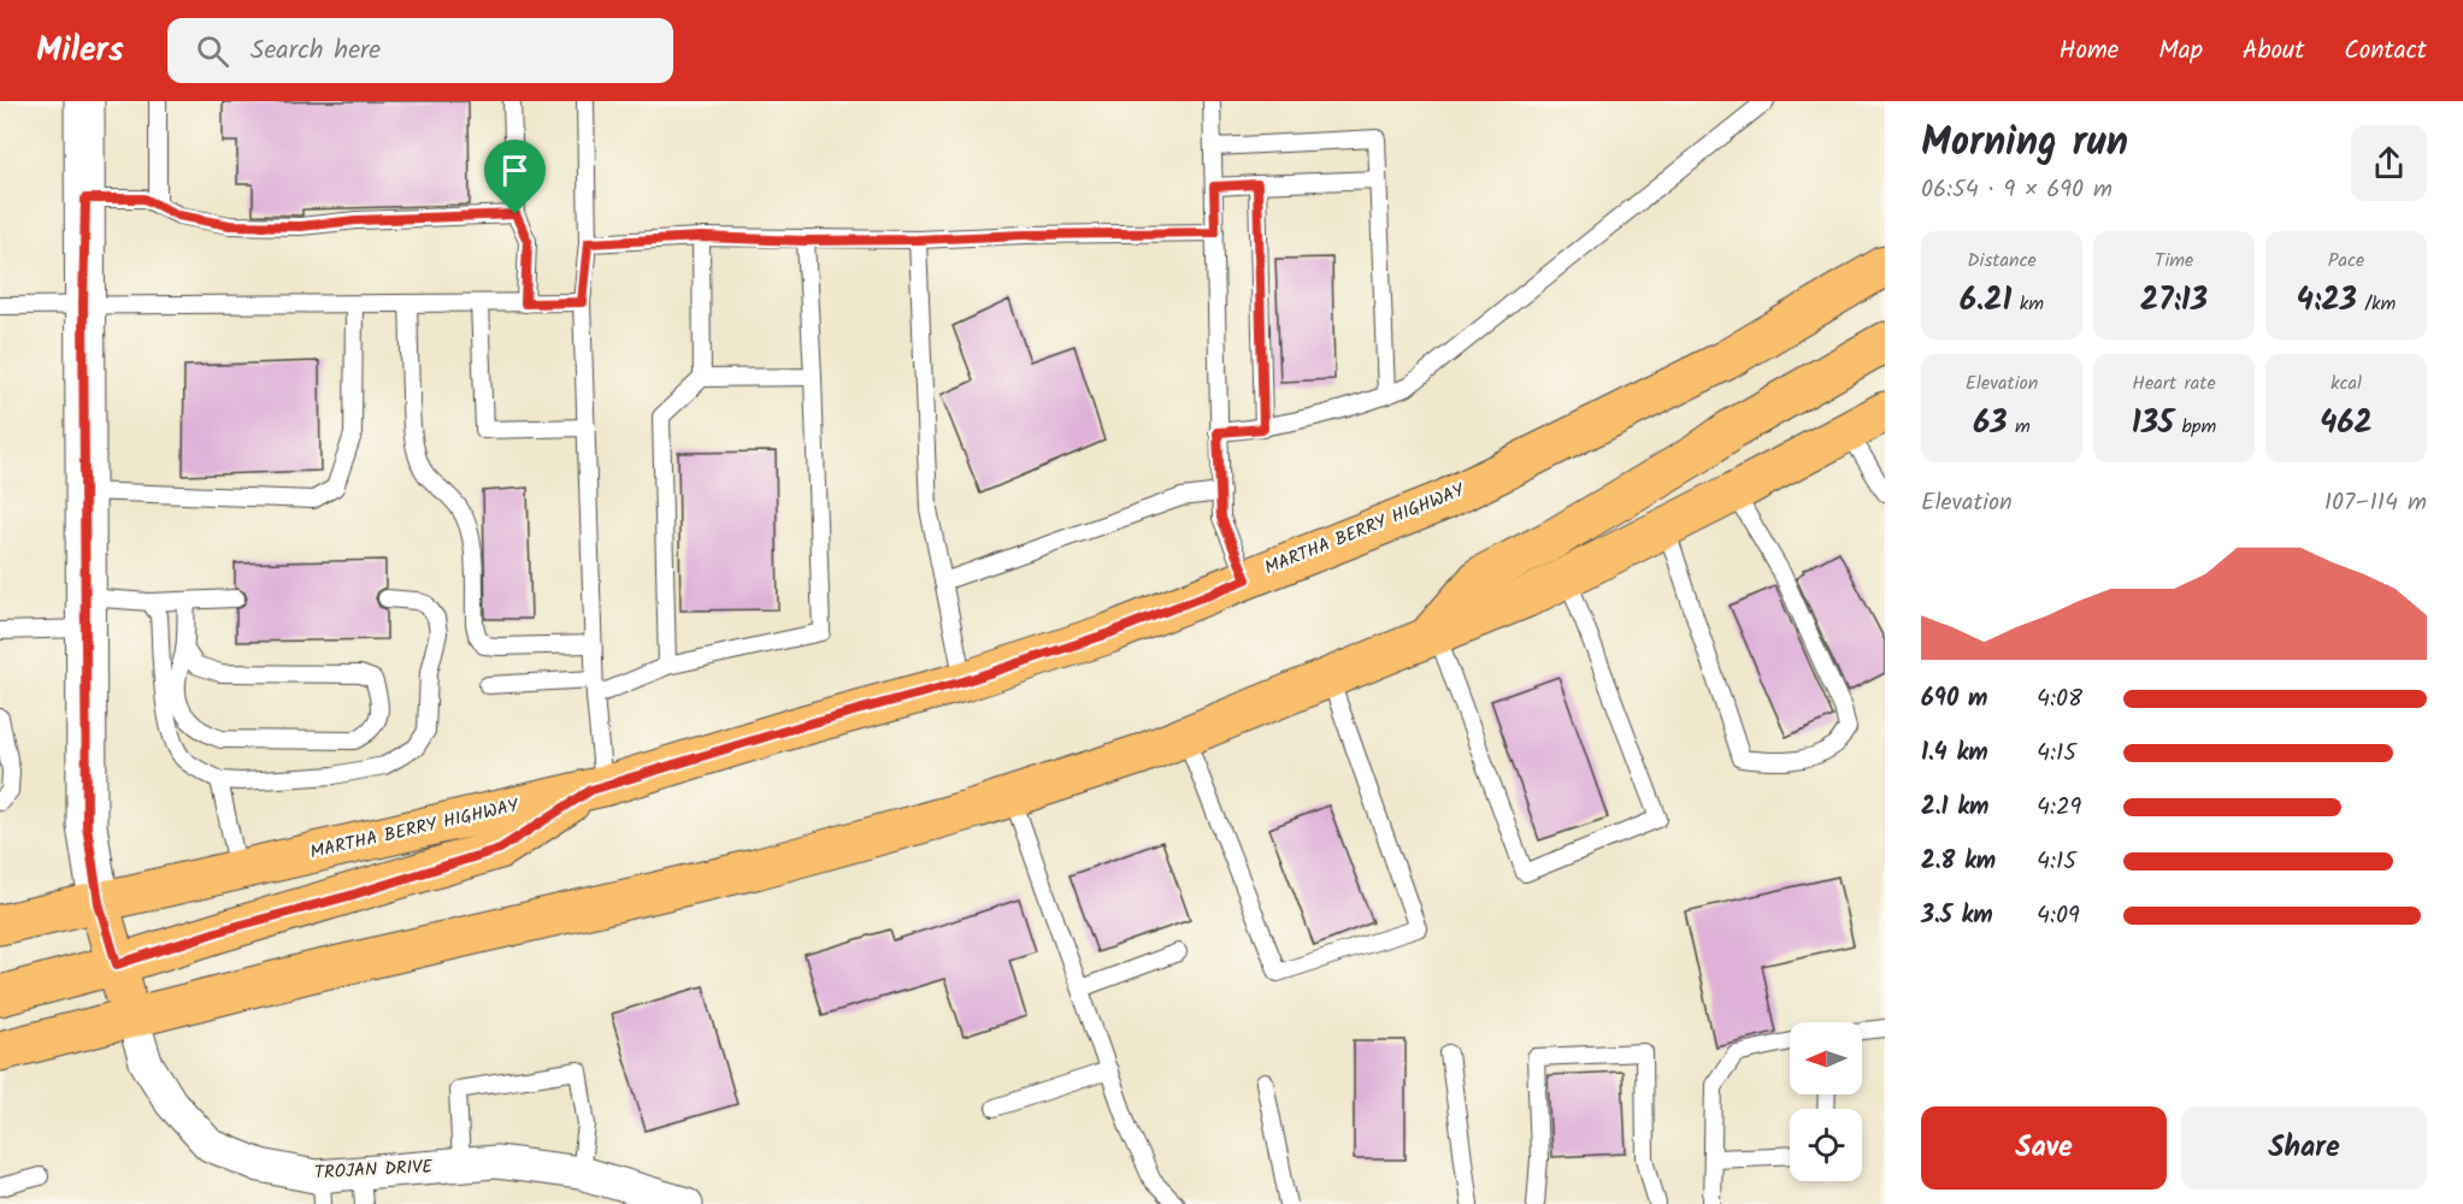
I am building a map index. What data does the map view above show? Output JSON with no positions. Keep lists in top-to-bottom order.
{
  "streets": {
    "main road": ["MARTHA BERRY HIGHWAY"],
    "street": ["TROJAN DRIVE"]
  },
  "north": "left",
  "page": {
    "header": "Milers",
    "search": "Search here",
    "nav": [
      "Home",
      "Map",
      "About",
      "Contact"
    ],
    "heading": ["Morning run", "06:54 · 9 × 690 m"],
    "stats": [
      ["Distance", "6.21 km"],
      ["Time", "27:13"],
      ["Pace", "4:23 /km"],
      ["Elevation", "63 m"],
      ["Heart rate", "135 bpm"],
      ["kcal", "462"]
    ],
    "chart": ["Elevation", "107–114 m"],
    "list": [
      {
        "name": "690 m",
        "note": "4:08"
      },
      {
        "name": "1.4 km",
        "note": "4:15"
      },
      {
        "name": "2.1 km",
        "note": "4:29"
      },
      {
        "name": "2.8 km",
        "note": "4:15"
      },
      {
        "name": "3.5 km",
        "note": "4:09"
      }
    ],
    "buttons": ["Save", "Share"]
  }
}
